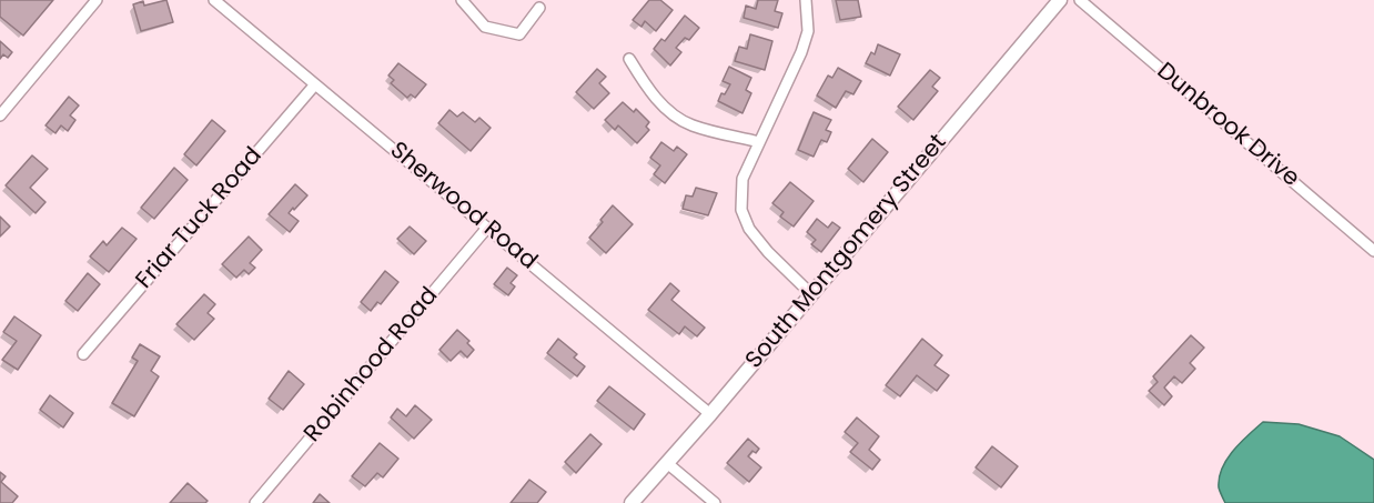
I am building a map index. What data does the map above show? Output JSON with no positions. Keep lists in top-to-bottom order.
{
  "streets": {
    "street": [
      "Dunbrook Drive",
      "Sherwood Road",
      "Friar Tuck Road",
      "South Montgomery Street",
      "Robinhood Road"
    ]
  },
  "crossings": [
    ["Sherwood Road", "Friar Tuck Road"],
    ["Sherwood Road", "South Montgomery Street"],
    ["Sherwood Road", "Robinhood Road"]
  ]
}
